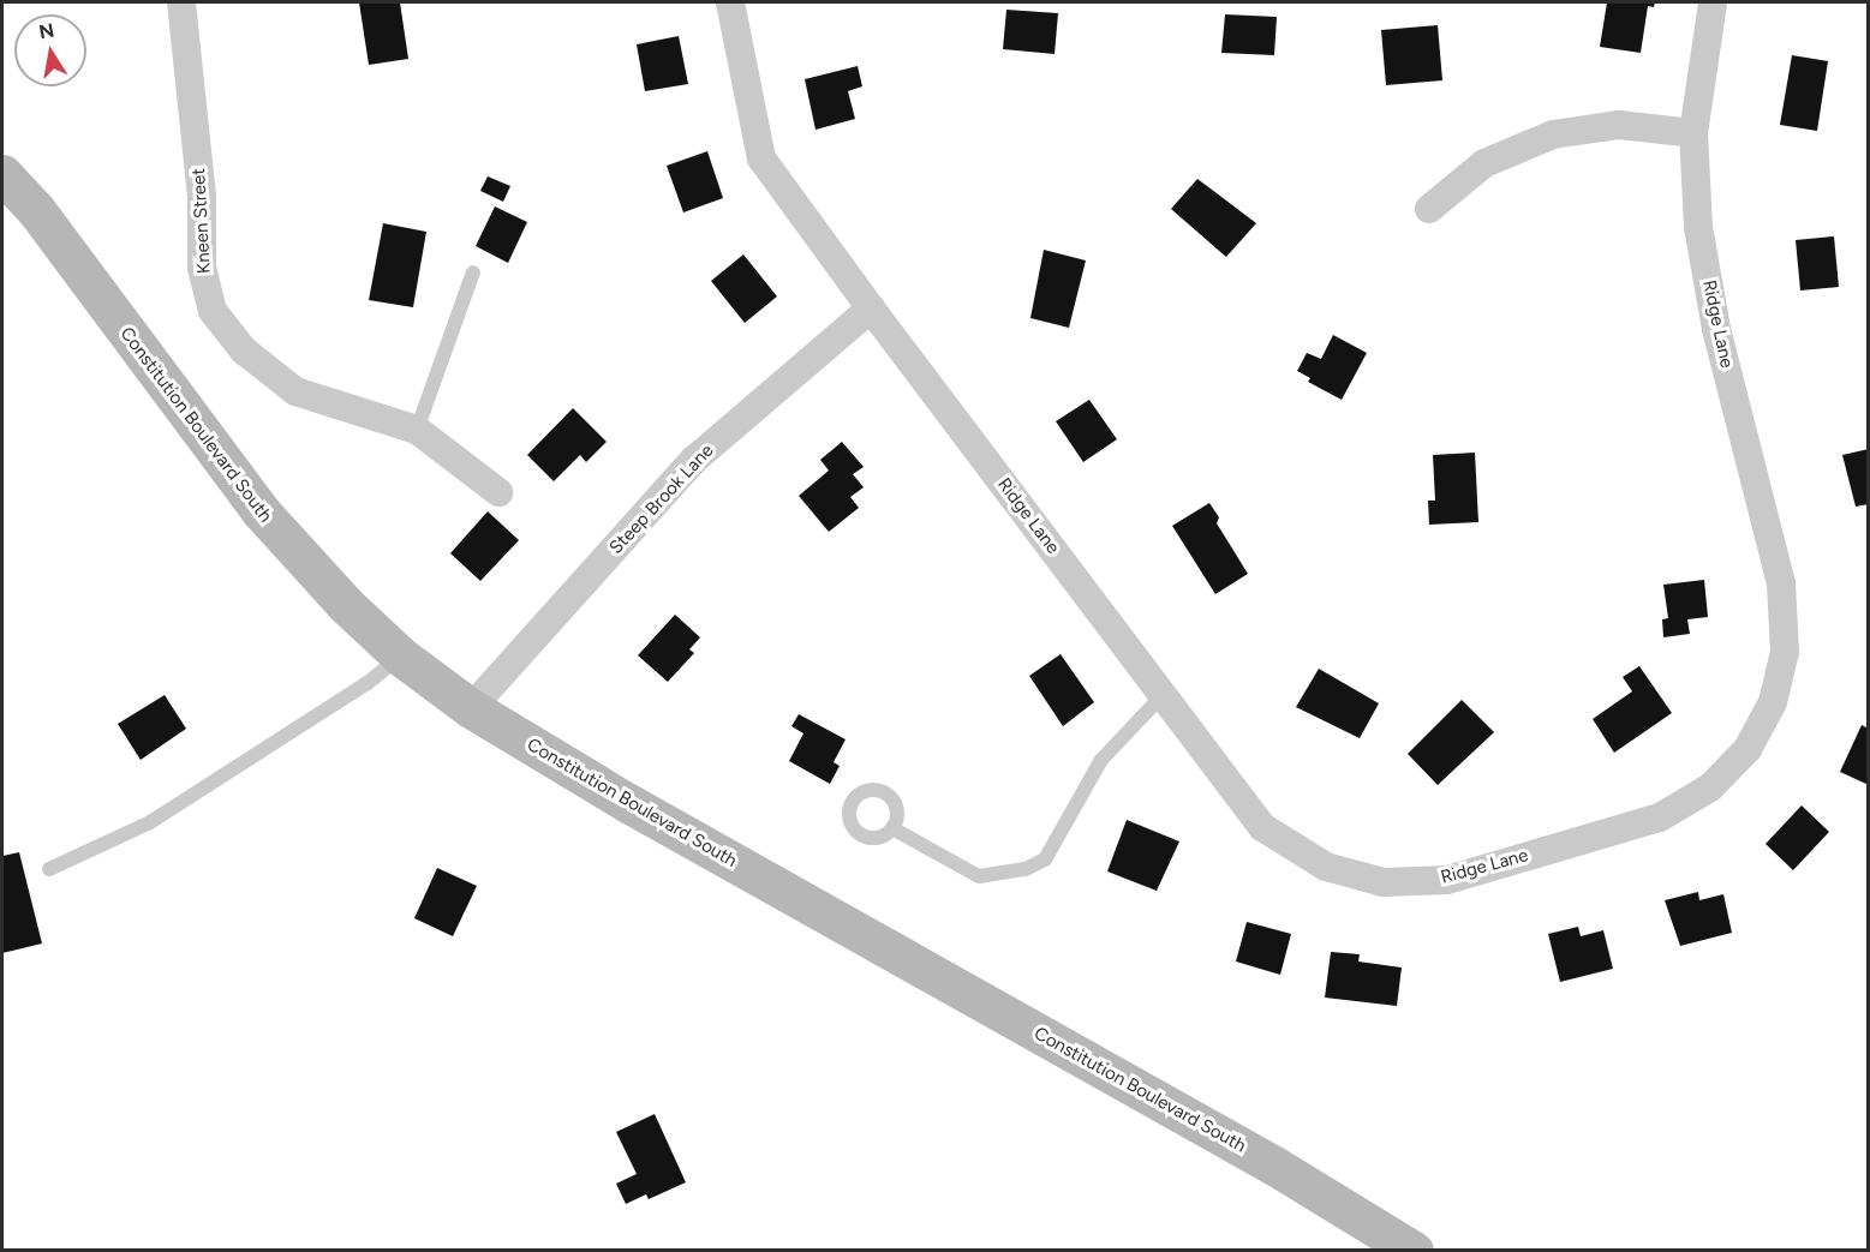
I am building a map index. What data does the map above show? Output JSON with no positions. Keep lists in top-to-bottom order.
{
  "streets": {
    "main road": ["Constitution Boulevard South"],
    "street": ["Kneen Street", "Ridge Lane", "Steep Brook Lane"]
  },
  "crossings": [
    ["Ridge Lane", "Steep Brook Lane"],
    ["Constitution Boulevard South", "Steep Brook Lane"]
  ],
  "north": "top"
}
